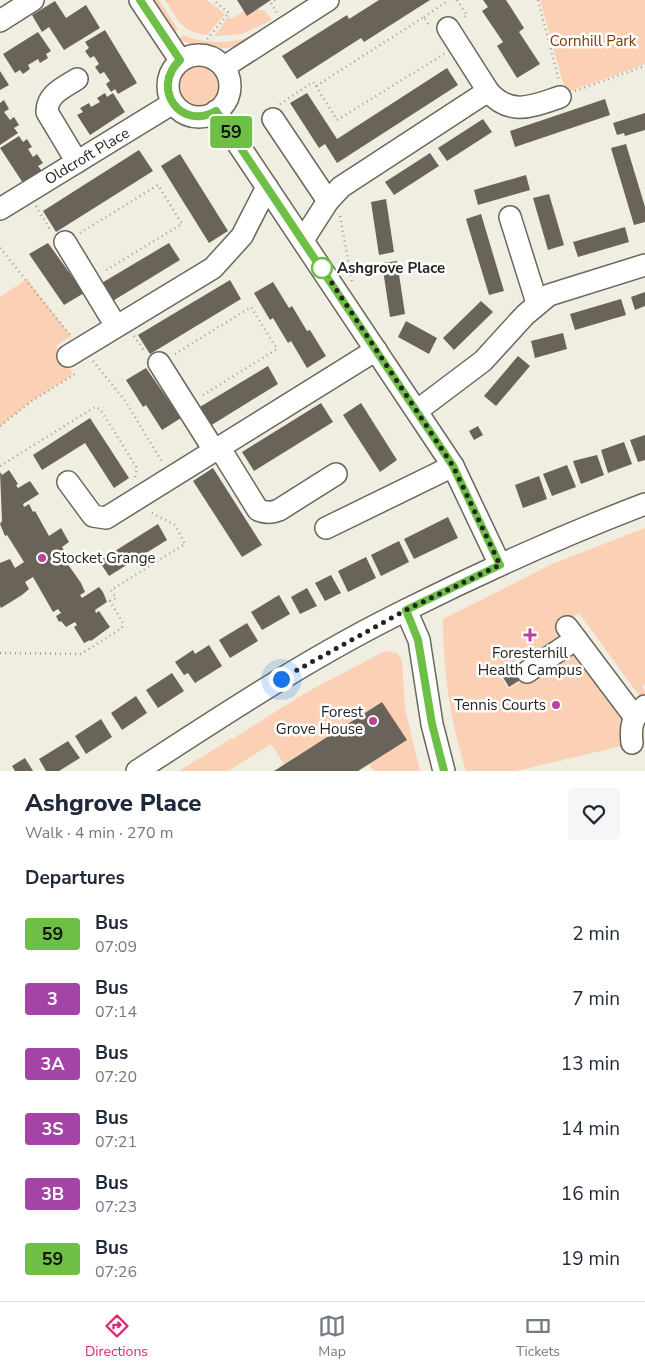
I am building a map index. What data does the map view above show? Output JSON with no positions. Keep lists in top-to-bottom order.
{
  "streets": {
    "street": ["Oldcroft Place"]
  },
  "parks": ["Cornhill Park"],
  "places": {
    "other": [
      "Ashgrove Place",
      "Stocket Grange",
      "Tennis Courts",
      "Forest Grove House"
    ],
    "health": ["Foresterhill Health Campus"]
  },
  "lines": ["bus line 59"],
  "page": {
    "on_map": "59",
    "heading": [
      ["Ashgrove Place", "Walk · 4 min · 270 m"],
      "Departures"
    ],
    "list": [
      {
        "mark": "59",
        "name": "Bus",
        "note": "07:09",
        "value": "2 min"
      },
      {
        "mark": "3",
        "name": "Bus",
        "note": "07:14",
        "value": "7 min"
      },
      {
        "mark": "3A",
        "name": "Bus",
        "note": "07:20",
        "value": "13 min"
      },
      {
        "mark": "3S",
        "name": "Bus",
        "note": "07:21",
        "value": "14 min"
      },
      {
        "mark": "3B",
        "name": "Bus",
        "note": "07:23",
        "value": "16 min"
      },
      {
        "mark": "59",
        "name": "Bus",
        "note": "07:26",
        "value": "19 min"
      }
    ],
    "tabs": ["Directions", "Map", "Tickets"]
  }
}
